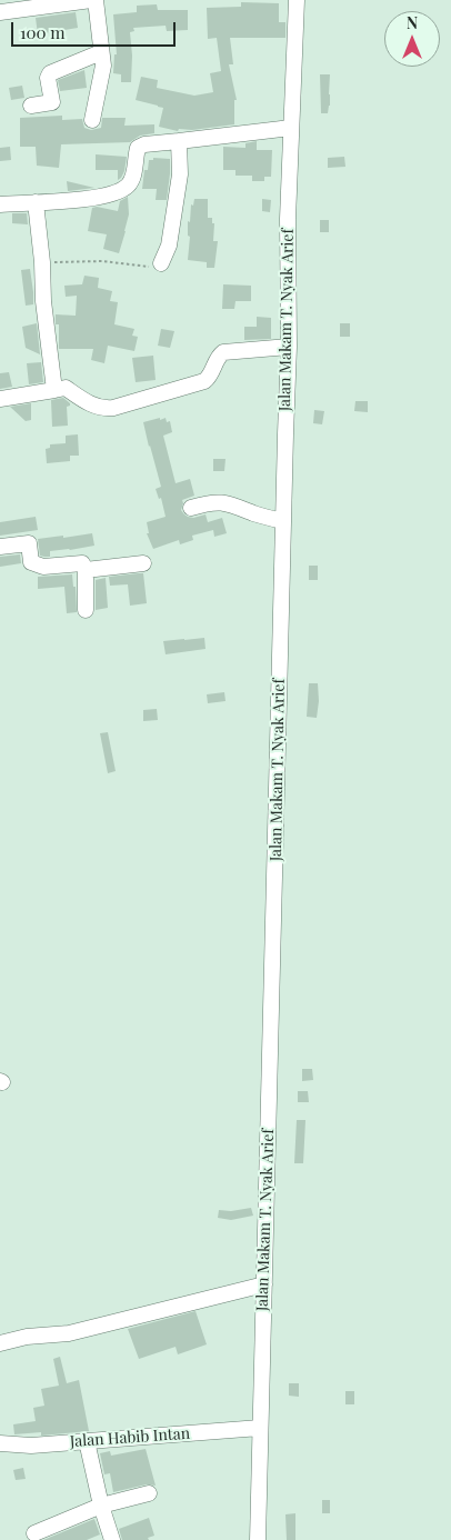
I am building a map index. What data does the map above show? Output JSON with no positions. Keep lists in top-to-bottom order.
{
  "streets": {
    "street": ["Jalan Makam T. Nyak Arief", "Jalan Habib Intan"]
  },
  "crossings": [
    ["Jalan Makam T. Nyak Arief", "Jalan Habib Intan"]
  ],
  "scale_bar": "100 m",
  "north": "top"
}
